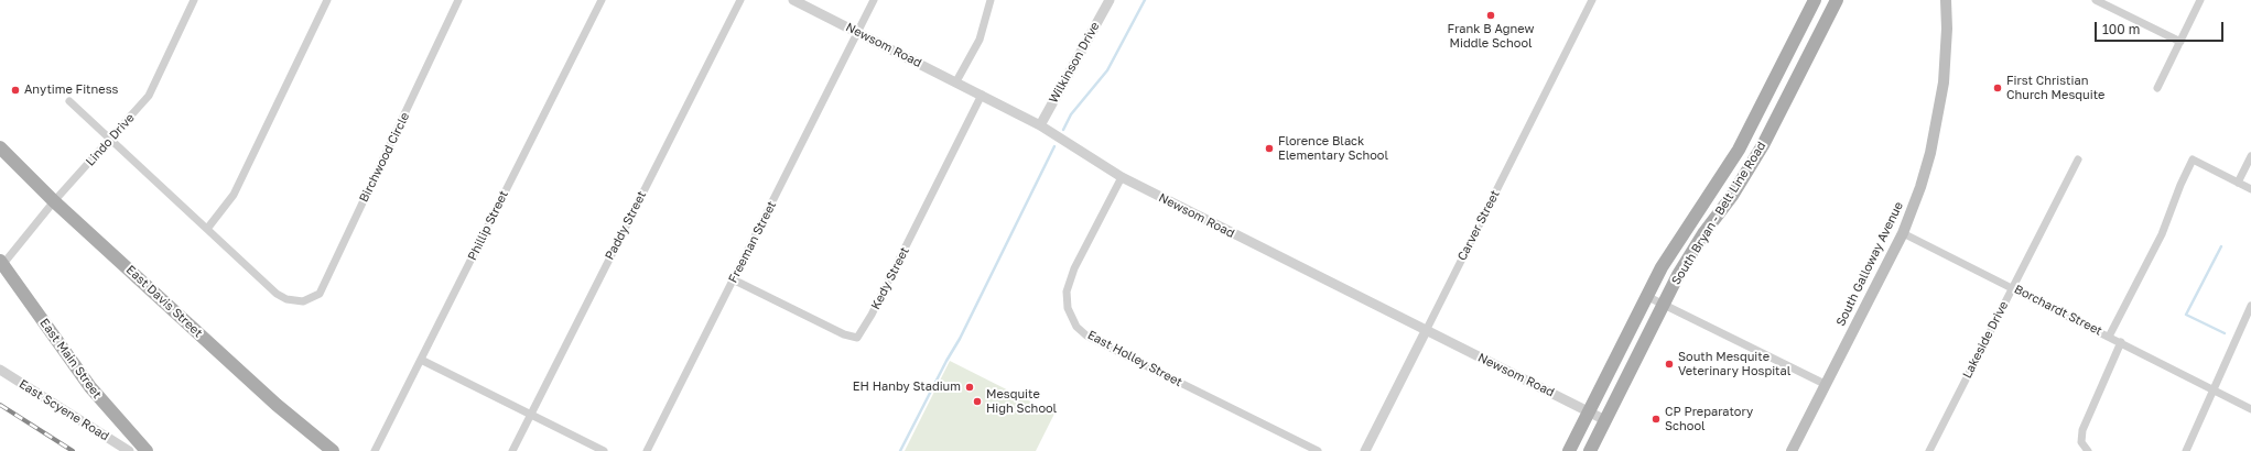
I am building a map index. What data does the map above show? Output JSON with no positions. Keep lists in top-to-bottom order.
{
  "streets": {
    "main road": [
      "South Bryan - Belt Line Road",
      "South Galloway Avenue",
      "East Davis Street",
      "East Main Street"
    ],
    "street": [
      "Newsom Road",
      "Wilkinson Drive",
      "Lindo Drive",
      "Birchwood Circle",
      "Phillip Street",
      "Paddy Street",
      "Carver Street",
      "Freeman Street",
      "Kedy Street",
      "Borchardt Street",
      "Lakeside Drive",
      "East Holley Street",
      "East Scyene Road"
    ]
  },
  "crossings": [
    ["Newsom Road", "Wilkinson Drive"],
    ["Newsom Road", "South Bryan - Belt Line Road"],
    ["Newsom Road", "Carver Street"],
    ["Newsom Road", "Freeman Street"],
    ["Newsom Road", "Kedy Street"],
    ["Newsom Road", "East Holley Street"],
    ["Lindo Drive", "East Davis Street"],
    ["Lindo Drive", "East Main Street"],
    ["Freeman Street", "Kedy Street"],
    ["South Galloway Avenue", "Borchardt Street"],
    ["Borchardt Street", "Lakeside Drive"]
  ],
  "places": [
    "Frank B Agnew Middle School",
    "First Christian Church Mesquite",
    "Anytime Fitness",
    "Florence Black Elementary School",
    "South Mesquite Veterinary Hospital",
    "EH Hanby Stadium",
    "Mesquite High School",
    "CP Preparatory School"
  ],
  "scale_bar": "100 m"
}
